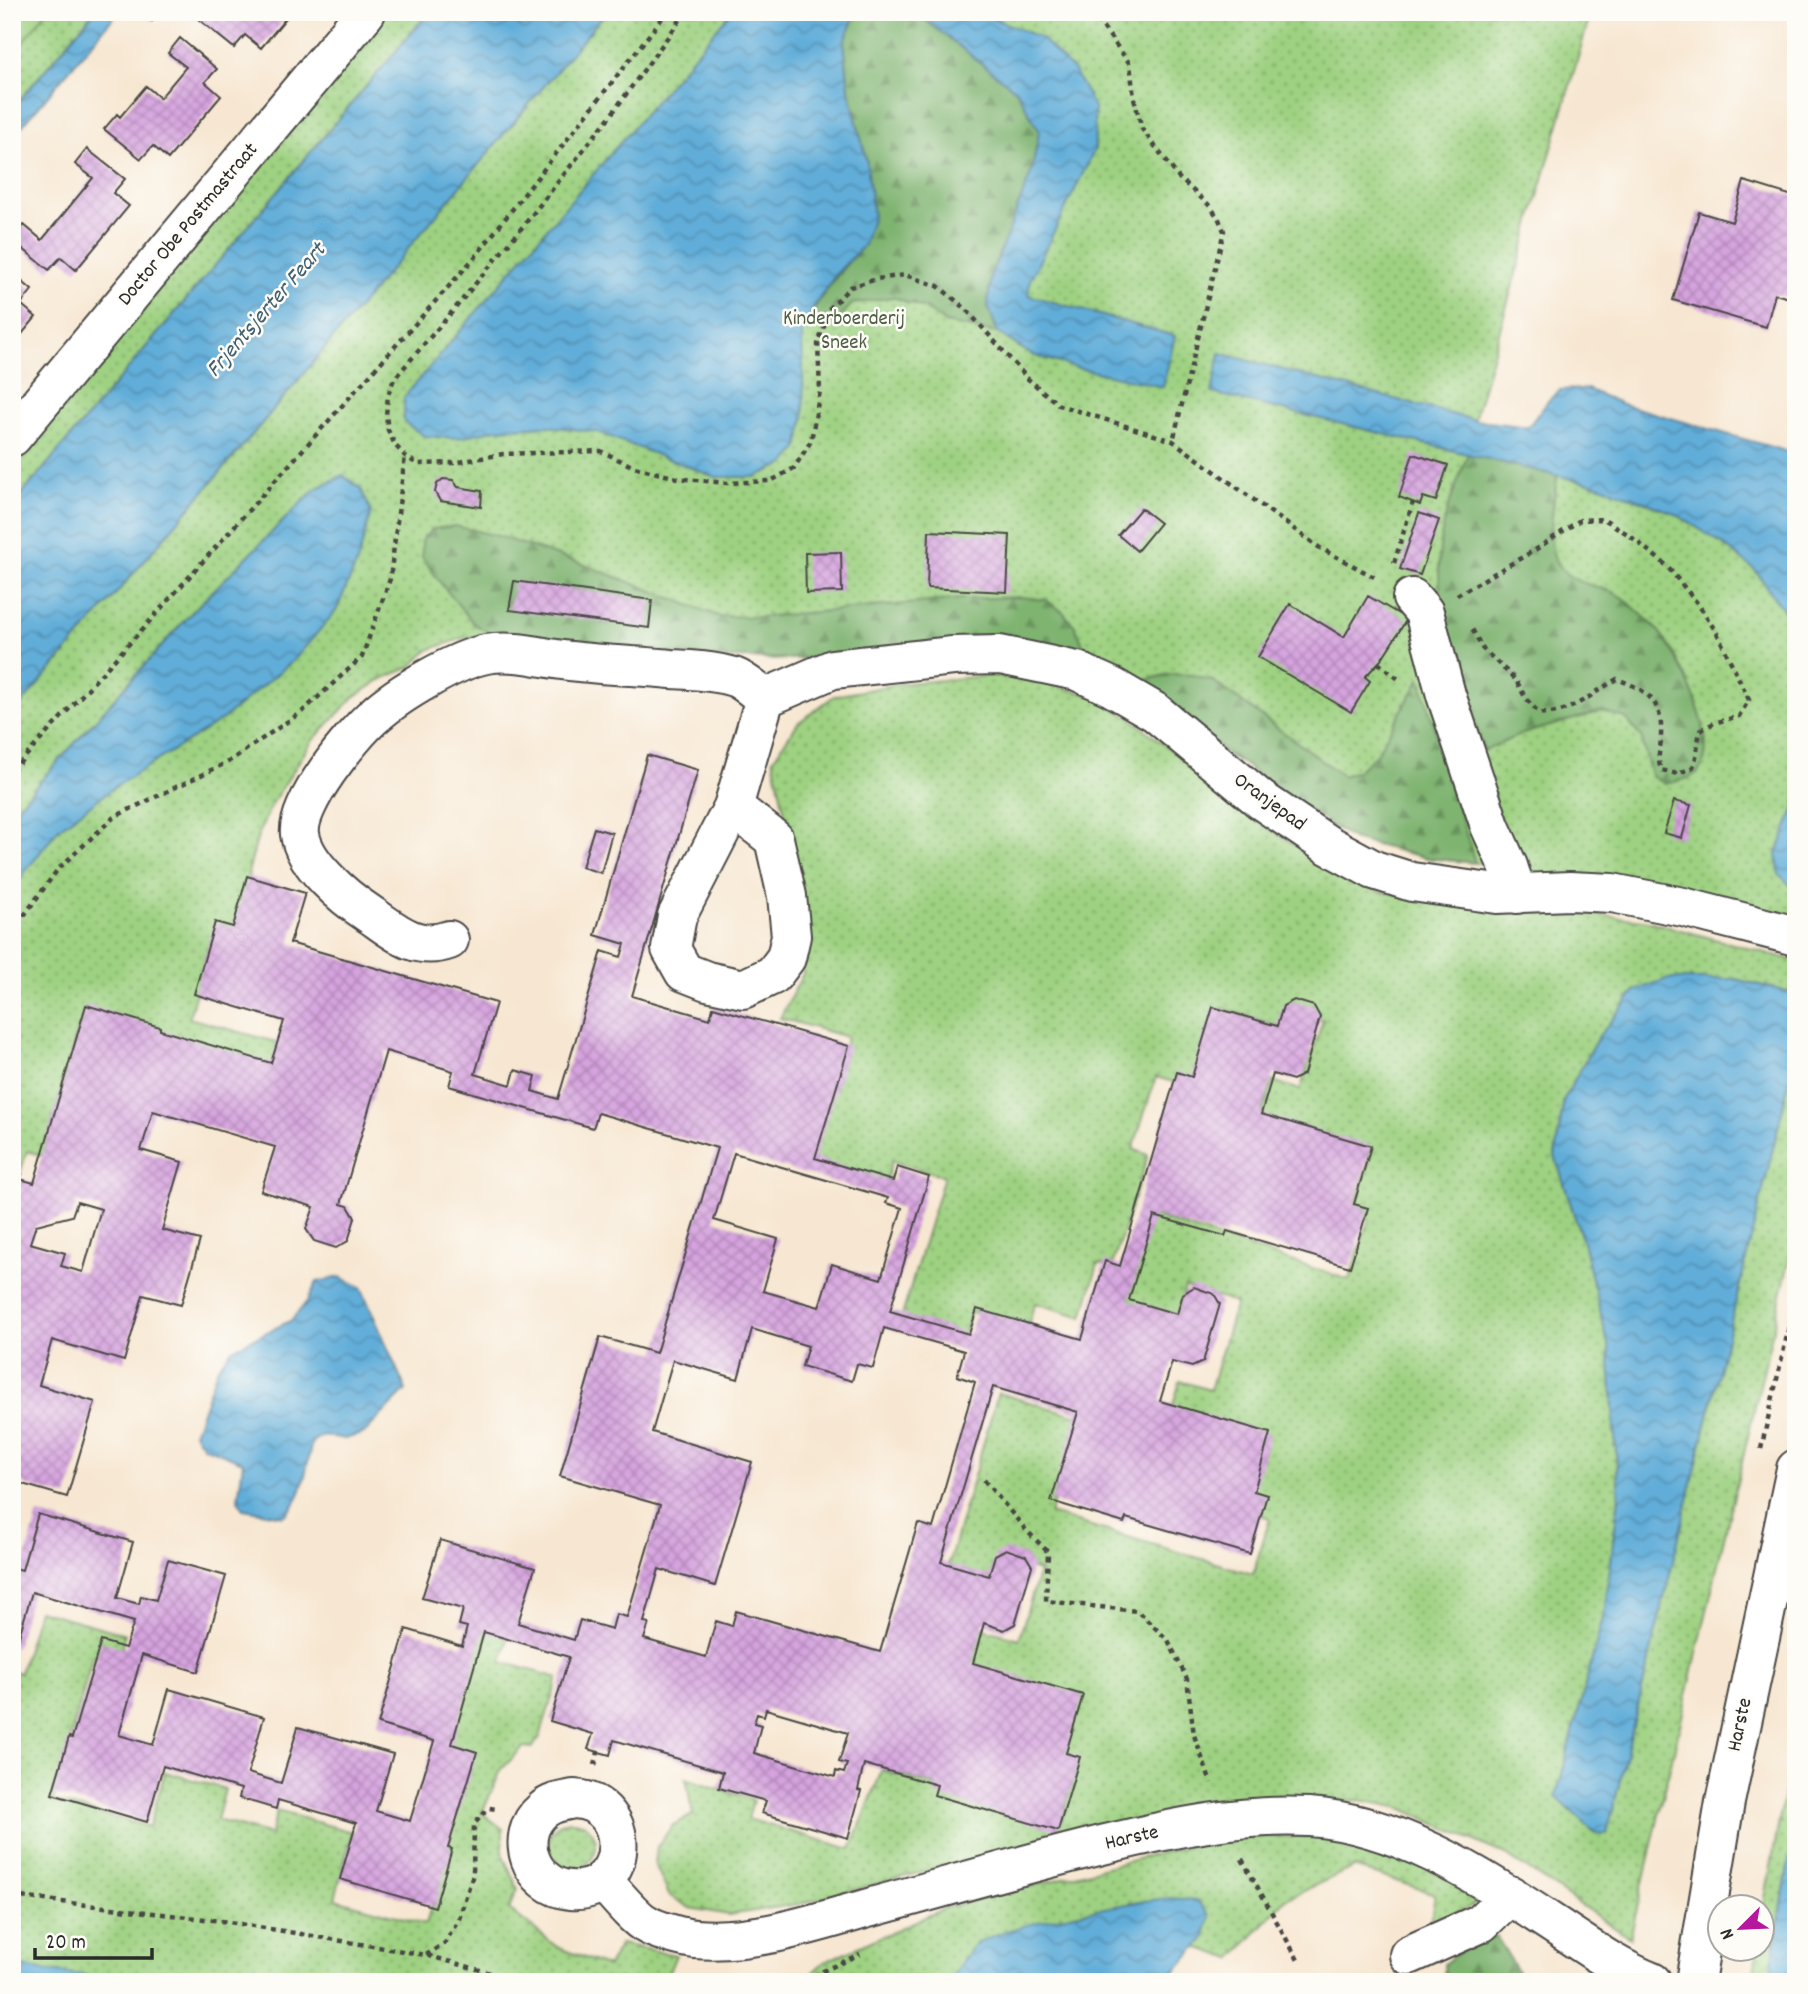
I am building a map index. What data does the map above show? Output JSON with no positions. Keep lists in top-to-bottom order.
{
  "streets": {
    "street": ["Doctor Obe Postmastraat", "Oranjepad", "Harste"]
  },
  "water": ["Frjentsjerter Feart"],
  "parks": ["Kinderboerderij Sneek"],
  "scale_bar": "20 m",
  "north": "bottom left"
}
